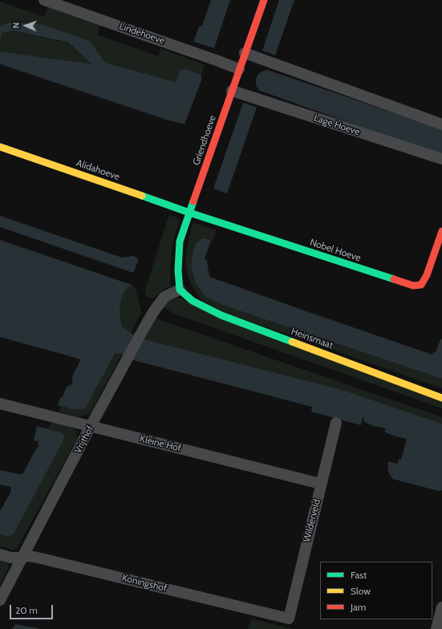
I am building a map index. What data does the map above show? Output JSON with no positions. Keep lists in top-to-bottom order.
{
  "streets": {
    "street": [
      "Lindehoeve",
      "Lage Hoeve",
      "Griendhoeve",
      "Alidahoeve",
      "Nobel Hoeve",
      "Heinsmaat",
      "Vrijthof",
      "Kleine Hof",
      "Wilderveld",
      "Koningshof"
    ]
  },
  "crossings": [
    ["Lindehoeve", "Griendhoeve"],
    ["Lage Hoeve", "Griendhoeve"],
    ["Griendhoeve", "Alidahoeve"],
    ["Griendhoeve", "Nobel Hoeve"],
    ["Griendhoeve", "Heinsmaat"],
    ["Griendhoeve", "Vrijthof"],
    ["Alidahoeve", "Nobel Hoeve"],
    ["Heinsmaat", "Vrijthof"],
    ["Vrijthof", "Kleine Hof"],
    ["Vrijthof", "Koningshof"],
    ["Kleine Hof", "Wilderveld"],
    ["Wilderveld", "Koningshof"]
  ],
  "legend": ["Fast", "Slow", "Jam"],
  "scale_bar": "20 m",
  "north": "left"
}
